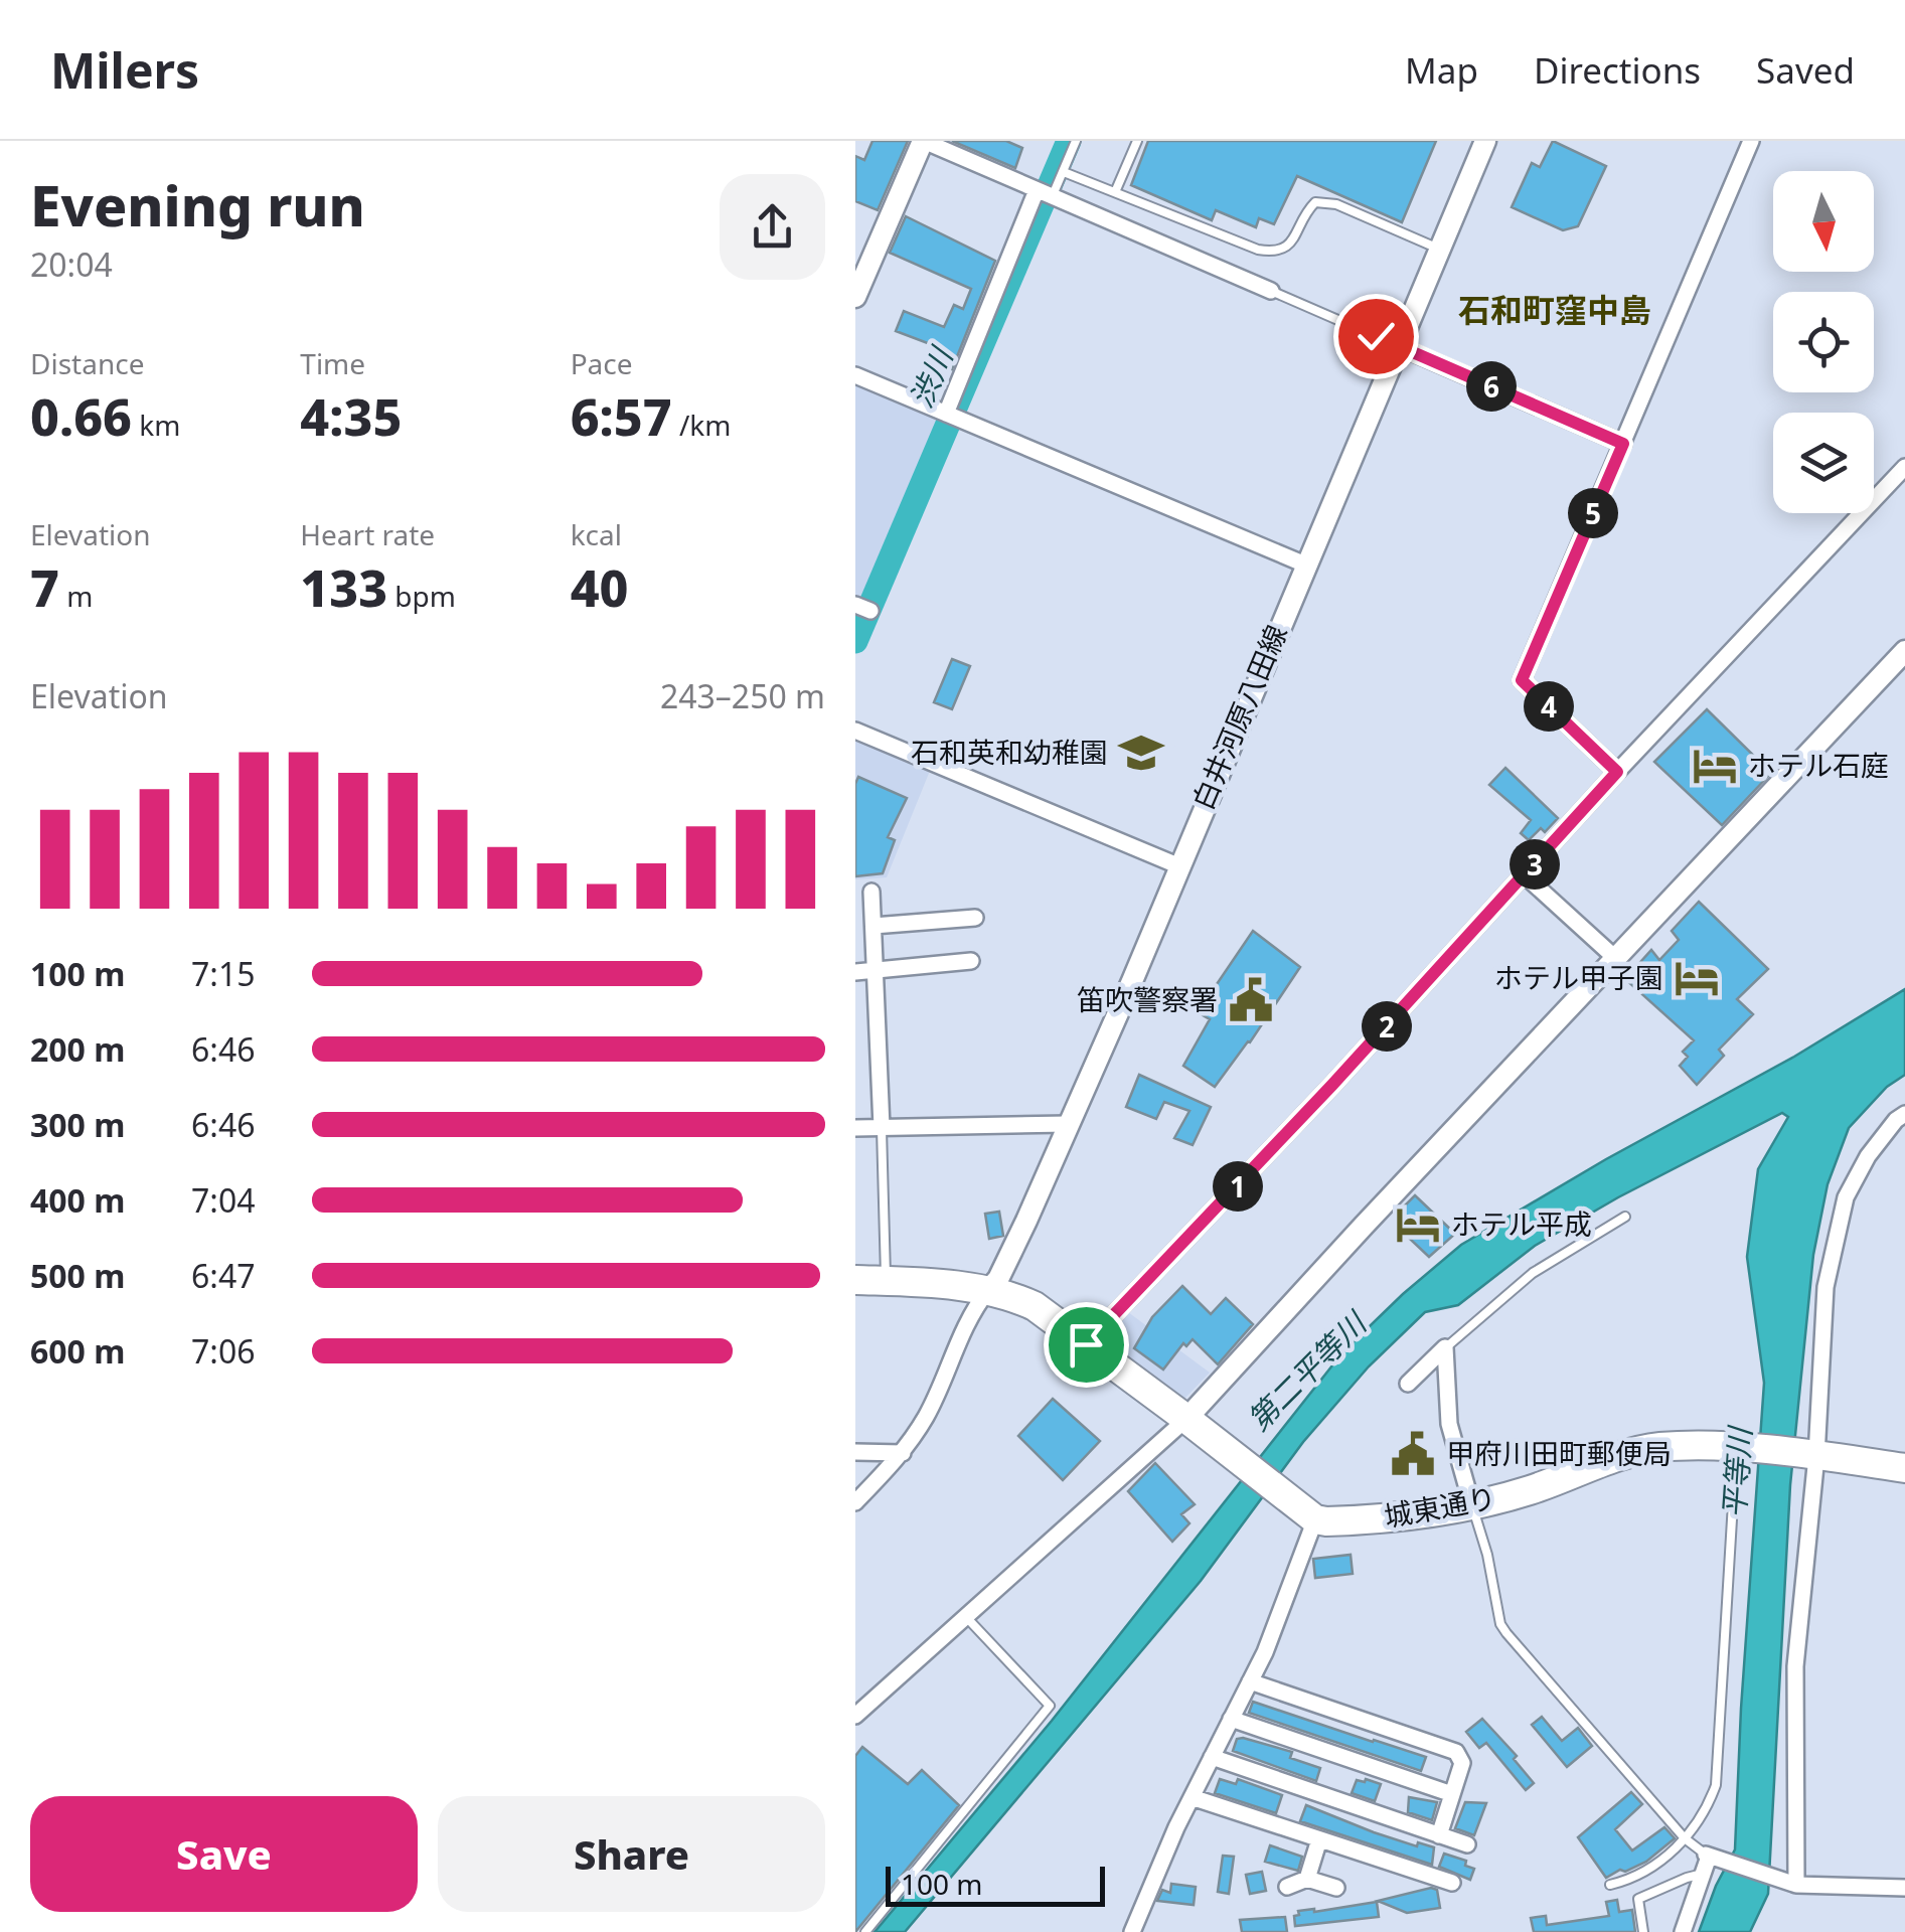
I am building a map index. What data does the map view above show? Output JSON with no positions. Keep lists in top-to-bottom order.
{
  "streets": {
    "highway": ["城東通り"],
    "main road": ["白井河原八田線"]
  },
  "districts": ["石和町窪中島"],
  "water": ["渋川", "第二平等川", "平等川"],
  "places": {
    "school or university": ["石和英和幼稚園"],
    "hotel": ["ホテル石庭", "ホテル甲子園", "ホテル平成"],
    "public building": ["笛吹警察署", "甲府川田町郵便局"]
  },
  "scale_bar": "100 m",
  "north": "bottom",
  "page": {
    "header": "Milers",
    "nav": ["Map", "Directions", "Saved"],
    "heading": ["Evening run", "20:04"],
    "stats": [
      ["Distance", "0.66 km"],
      ["Time", "4:35"],
      ["Pace", "6:57 /km"],
      ["Elevation", "7 m"],
      ["Heart rate", "133 bpm"],
      ["kcal", "40"]
    ],
    "pins": [
      "6",
      "5",
      "4",
      "3",
      "2",
      "1"
    ],
    "chart": ["Elevation", "243–250 m"],
    "list": [
      {
        "name": "100 m",
        "note": "7:15"
      },
      {
        "name": "200 m",
        "note": "6:46"
      },
      {
        "name": "300 m",
        "note": "6:46"
      },
      {
        "name": "400 m",
        "note": "7:04"
      },
      {
        "name": "500 m",
        "note": "6:47"
      },
      {
        "name": "600 m",
        "note": "7:06"
      }
    ],
    "buttons": ["Save", "Share"],
    "scale": "100 m"
  }
}
